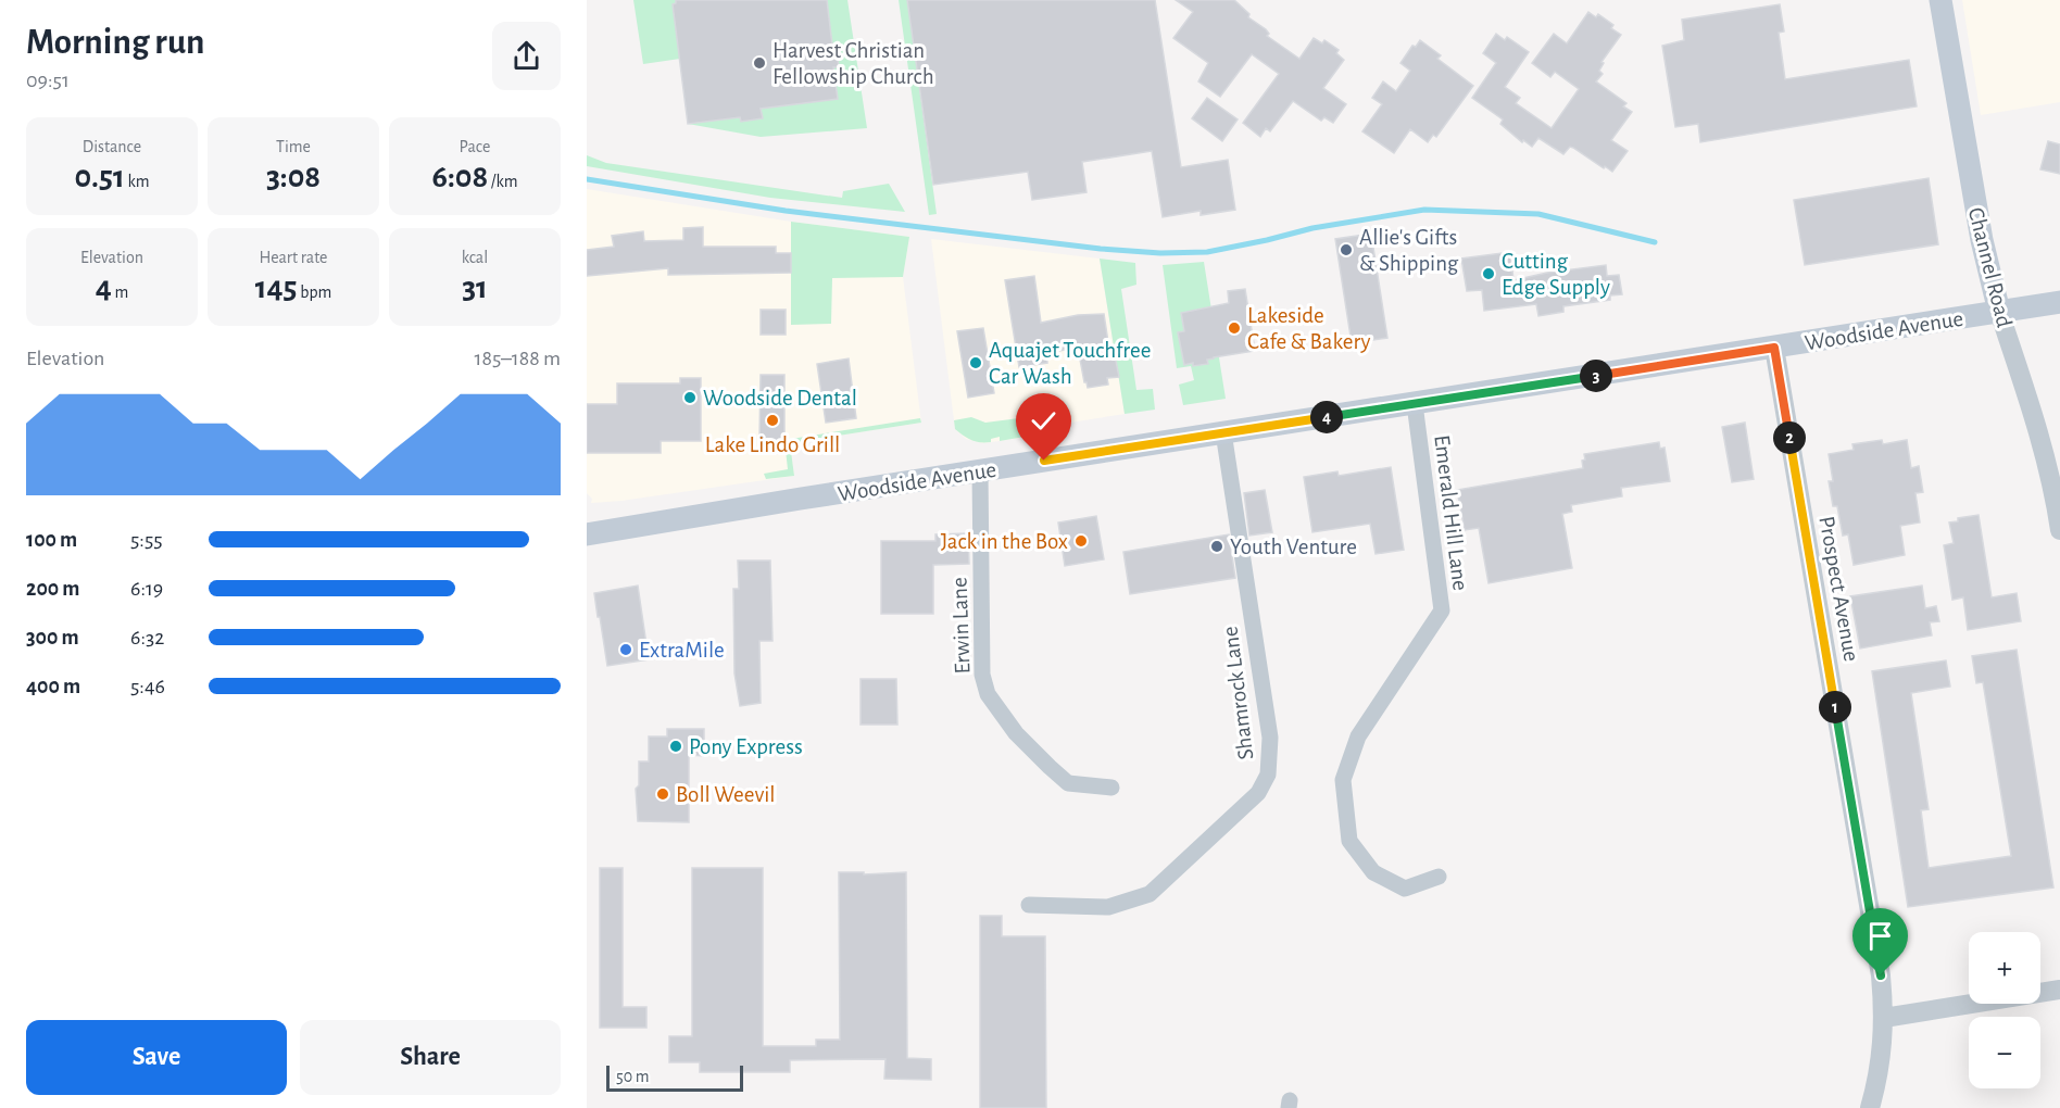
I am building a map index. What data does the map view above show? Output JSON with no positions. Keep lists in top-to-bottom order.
{
  "streets": {
    "main road": ["Channel Road", "Woodside Avenue"],
    "street": [
      "Emerald Hill Lane",
      "Prospect Avenue",
      "Erwin Lane",
      "Shamrock Lane"
    ]
  },
  "crossings": [
    ["Channel Road", "Woodside Avenue"],
    ["Woodside Avenue", "Emerald Hill Lane"],
    ["Woodside Avenue", "Prospect Avenue"],
    ["Woodside Avenue", "Erwin Lane"],
    ["Woodside Avenue", "Shamrock Lane"]
  ],
  "places": [
    "Harvest Christian Fellowship Church",
    "Allie's Gifts & Shipping",
    "Cutting Edge Supply",
    "Lakeside Cafe & Bakery",
    "Aquajet Touchfree Car Wash",
    "Woodside Dental",
    "Lake Lindo Grill",
    "Jack in the Box",
    "Youth Venture",
    "ExtraMile",
    "Pony Express",
    "Boll Weevil"
  ],
  "scale_bar": "50 m",
  "page": {
    "heading": ["Morning run", "09:51"],
    "stats": [
      ["Distance", "0.51 km"],
      ["Time", "3:08"],
      ["Pace", "6:08 /km"],
      ["Elevation", "4 m"],
      ["Heart rate", "145 bpm"],
      ["kcal", "31"]
    ],
    "chart": ["Elevation", "185–188 m"],
    "pins": [
      "3",
      "4",
      "2",
      "1"
    ],
    "list": [
      {
        "name": "100 m",
        "note": "5:55"
      },
      {
        "name": "200 m",
        "note": "6:19"
      },
      {
        "name": "300 m",
        "note": "6:32"
      },
      {
        "name": "400 m",
        "note": "5:46"
      }
    ],
    "map_buttons": ["+", "−"],
    "buttons": ["Save", "Share"],
    "scale": "50 m"
  }
}
